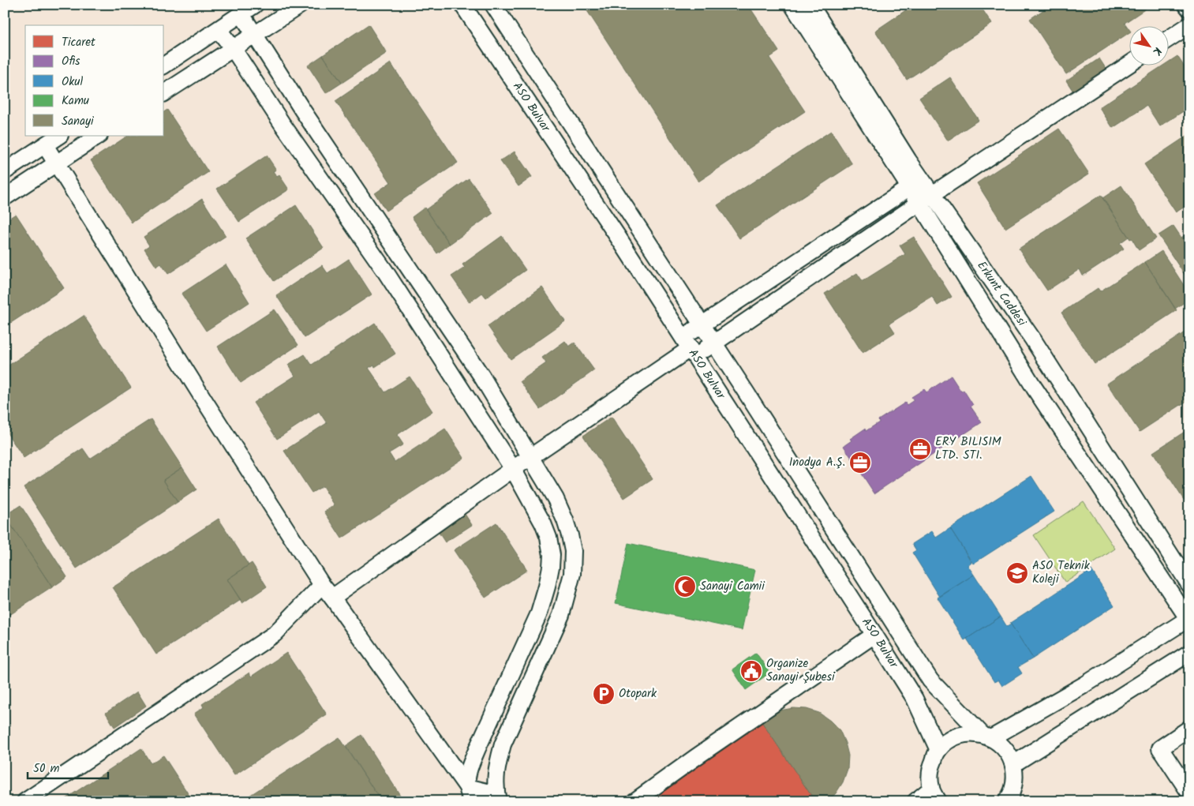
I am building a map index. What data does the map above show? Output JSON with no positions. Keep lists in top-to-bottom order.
{
  "streets": {
    "street": ["ASO Bulvar", "Erkunt Caddesi"]
  },
  "places": {
    "office": ["ERY BILISIM LTD. STI.", "Inodya A.Ş."],
    "school or university": ["ASO Teknik Koleji"],
    "mosque": ["Sanayi Camii"],
    "public building": ["Organize Sanayi Şubesi"],
    "parking": ["Otopark"]
  },
  "legend": [
    "Ticaret",
    "Ofis",
    "Okul",
    "Kamu",
    "Sanayi"
  ],
  "scale_bar": "50 m",
  "north": "bottom right"
}
